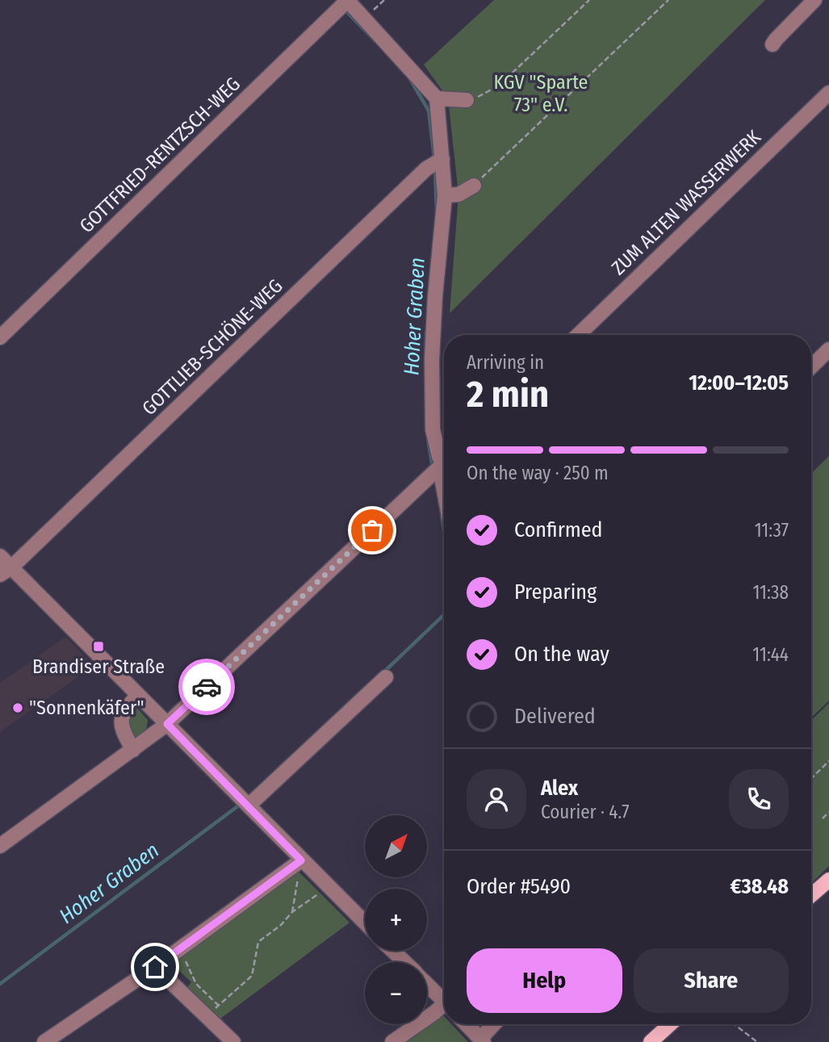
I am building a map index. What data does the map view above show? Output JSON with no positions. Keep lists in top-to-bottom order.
{
  "streets": {
    "street": ["GOTTFRIED-RENTZSCH-WEG", "ZUM ALTEN WASSERWERK", "GOTTLIEB-SCHÖNE-WEG"]
  },
  "water": ["Hoher Graben"],
  "parks": ["KGV \"Sparte 73\" e.V."],
  "places": {
    "transit": ["Brandiser Straße"],
    "other": ["\"Sonnenkäfer\""]
  },
  "north": "top right",
  "page": {
    "heading": ["2 min", "Arriving in", "12:00–12:05"],
    "panel": [
      "Alex",
      "Courier · 4.7",
      "Order #5490",
      "€38.48"
    ],
    "bar": "On the way · 250 m",
    "list": [
      ["Confirmed", "11:37"],
      ["Preparing", "11:38"],
      ["On the way", "11:44"],
      "Delivered"
    ],
    "map_buttons": ["+", "−"],
    "buttons": ["Help", "Share"]
  }
}
